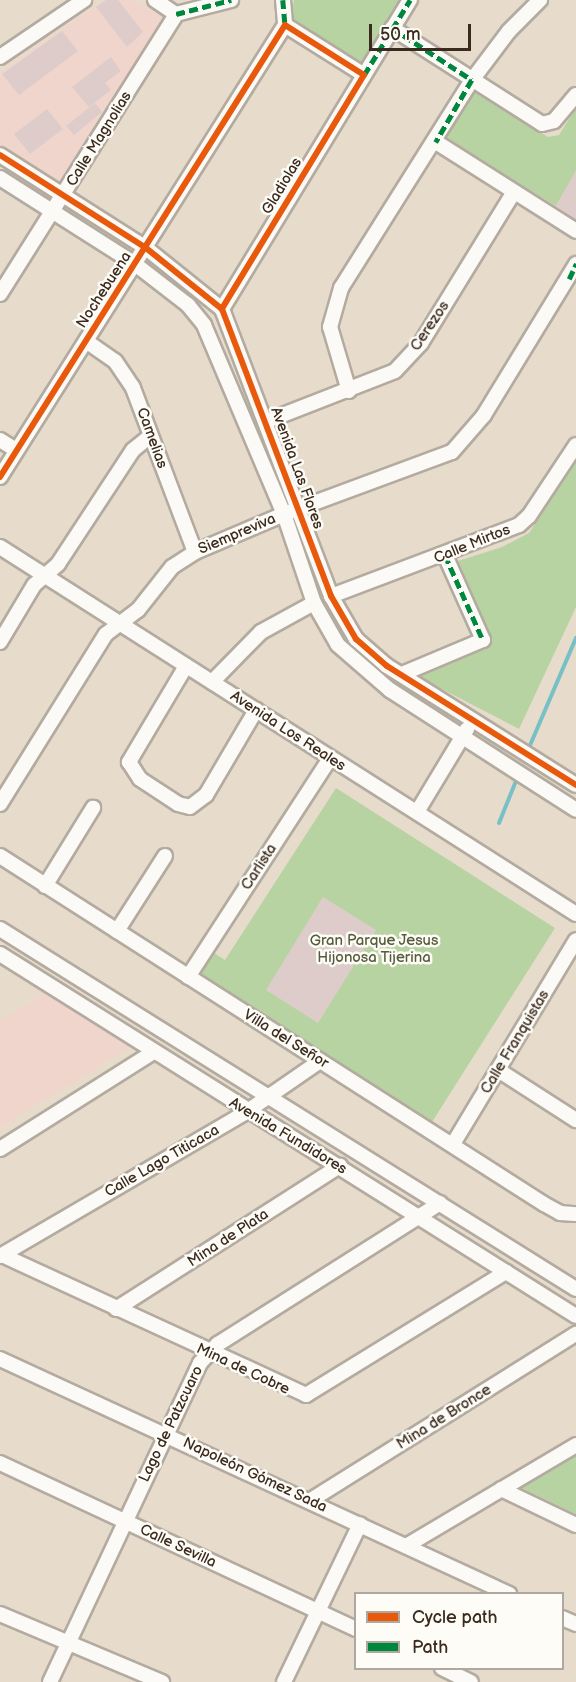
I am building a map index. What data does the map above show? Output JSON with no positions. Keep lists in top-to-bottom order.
{
  "streets": {
    "street": [
      "Calle Magnolias",
      "Gladiolas",
      "Nochebuena",
      "Cerezos",
      "Camelias",
      "Avenida Las Flores",
      "Siempreviva",
      "Calle Mirtos",
      "Avenida Los Reales",
      "Carlista",
      "Villa del Señor",
      "Calle Franquistas",
      "Avenida Fundidores",
      "Calle Lago Titicaca",
      "Mina de Plata",
      "Mina de Cobre",
      "Mina de Bronce",
      "Lago de Patzcuaro",
      "Napoleón Gómez Sada",
      "Calle Sevilla"
    ]
  },
  "crossings": [
    ["Calle Magnolias", "Avenida Las Flores"],
    ["Gladiolas", "Avenida Las Flores"],
    ["Nochebuena", "Camelias"],
    ["Nochebuena", "Avenida Las Flores"],
    ["Cerezos", "Avenida Las Flores"],
    ["Camelias", "Siempreviva"],
    ["Avenida Las Flores", "Siempreviva"],
    ["Avenida Las Flores", "Calle Mirtos"],
    ["Siempreviva", "Avenida Los Reales"],
    ["Avenida Los Reales", "Carlista"],
    ["Carlista", "Villa del Señor"],
    ["Villa del Señor", "Calle Franquistas"],
    ["Villa del Señor", "Calle Lago Titicaca"],
    ["Avenida Fundidores", "Calle Lago Titicaca"],
    ["Avenida Fundidores", "Mina de Plata"],
    ["Avenida Fundidores", "Mina de Cobre"],
    ["Avenida Fundidores", "Lago de Patzcuaro"],
    ["Calle Lago Titicaca", "Mina de Cobre"],
    ["Mina de Plata", "Mina de Cobre"],
    ["Mina de Cobre", "Lago de Patzcuaro"],
    ["Mina de Bronce", "Napoleón Gómez Sada"],
    ["Lago de Patzcuaro", "Napoleón Gómez Sada"],
    ["Lago de Patzcuaro", "Calle Sevilla"]
  ],
  "parks": ["Gran Parque Jesus Hijonosa Tijerina"],
  "legend": ["Cycle path", "Path"],
  "scale_bar": "50 m"
}
